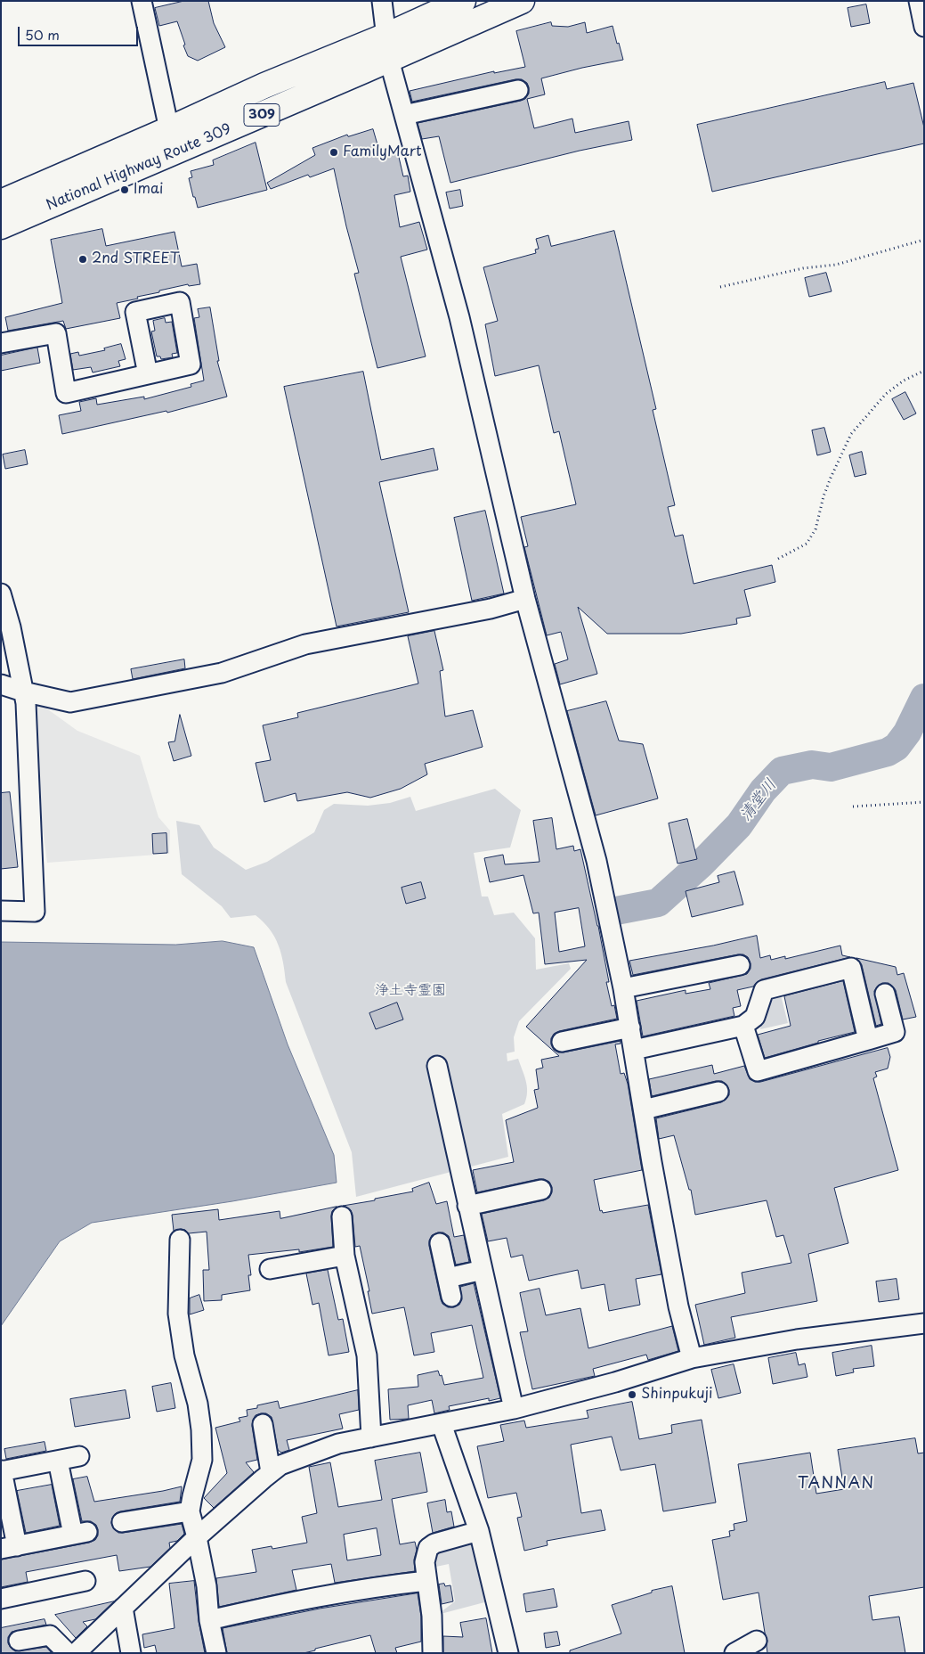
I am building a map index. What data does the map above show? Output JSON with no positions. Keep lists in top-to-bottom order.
{
  "streets": {
    "highway": ["309", "National Highway Route 309"]
  },
  "districts": ["TANNAN"],
  "water": ["清堂川"],
  "parks": ["浄土寺霊園"],
  "places": [
    "FamilyMart",
    "Imai",
    "2nd STREET",
    "Shinpukuji"
  ],
  "scale_bar": "50 m"
}
